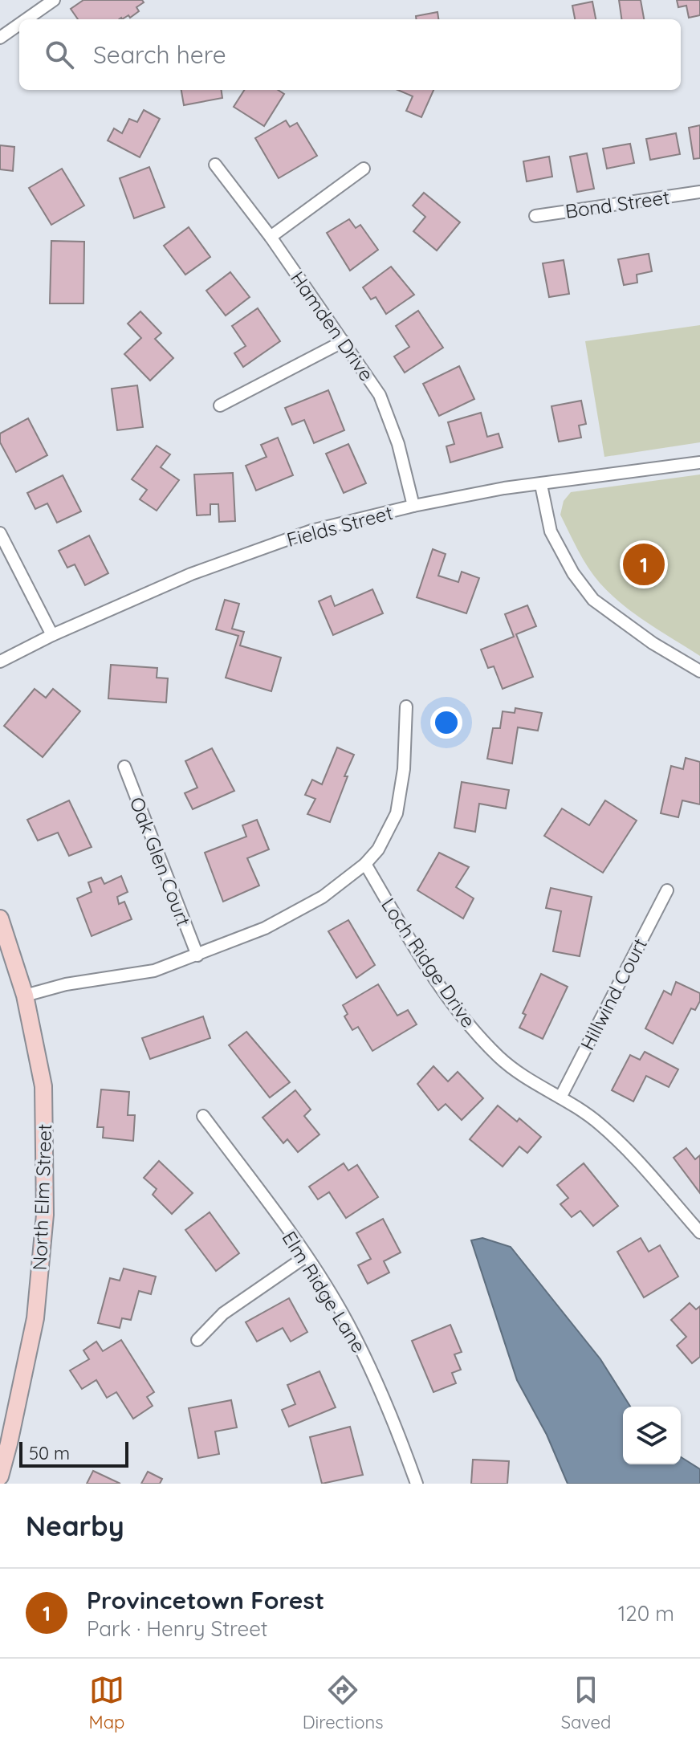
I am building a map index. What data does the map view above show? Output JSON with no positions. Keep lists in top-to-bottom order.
{
  "streets": {
    "main road": ["North Elm Street"],
    "street": [
      "Bond Street",
      "Hamden Drive",
      "Fields Street",
      "Oak Glen Court",
      "Loch Ridge Drive",
      "Hillwind Court",
      "Elm Ridge Lane"
    ]
  },
  "crossings": [
    ["Hamden Drive", "Fields Street"],
    ["Loch Ridge Drive", "Hillwind Court"]
  ],
  "scale_bar": "50 m",
  "page": {
    "search": "Search here",
    "pins": "1",
    "scale": "50 m",
    "heading": "Nearby",
    "list": [
      {
        "mark": "1",
        "name": "Provincetown Forest",
        "note": "Park · Henry Street",
        "value": "120 m"
      }
    ],
    "nav": ["Map", "Directions", "Saved"]
  }
}
